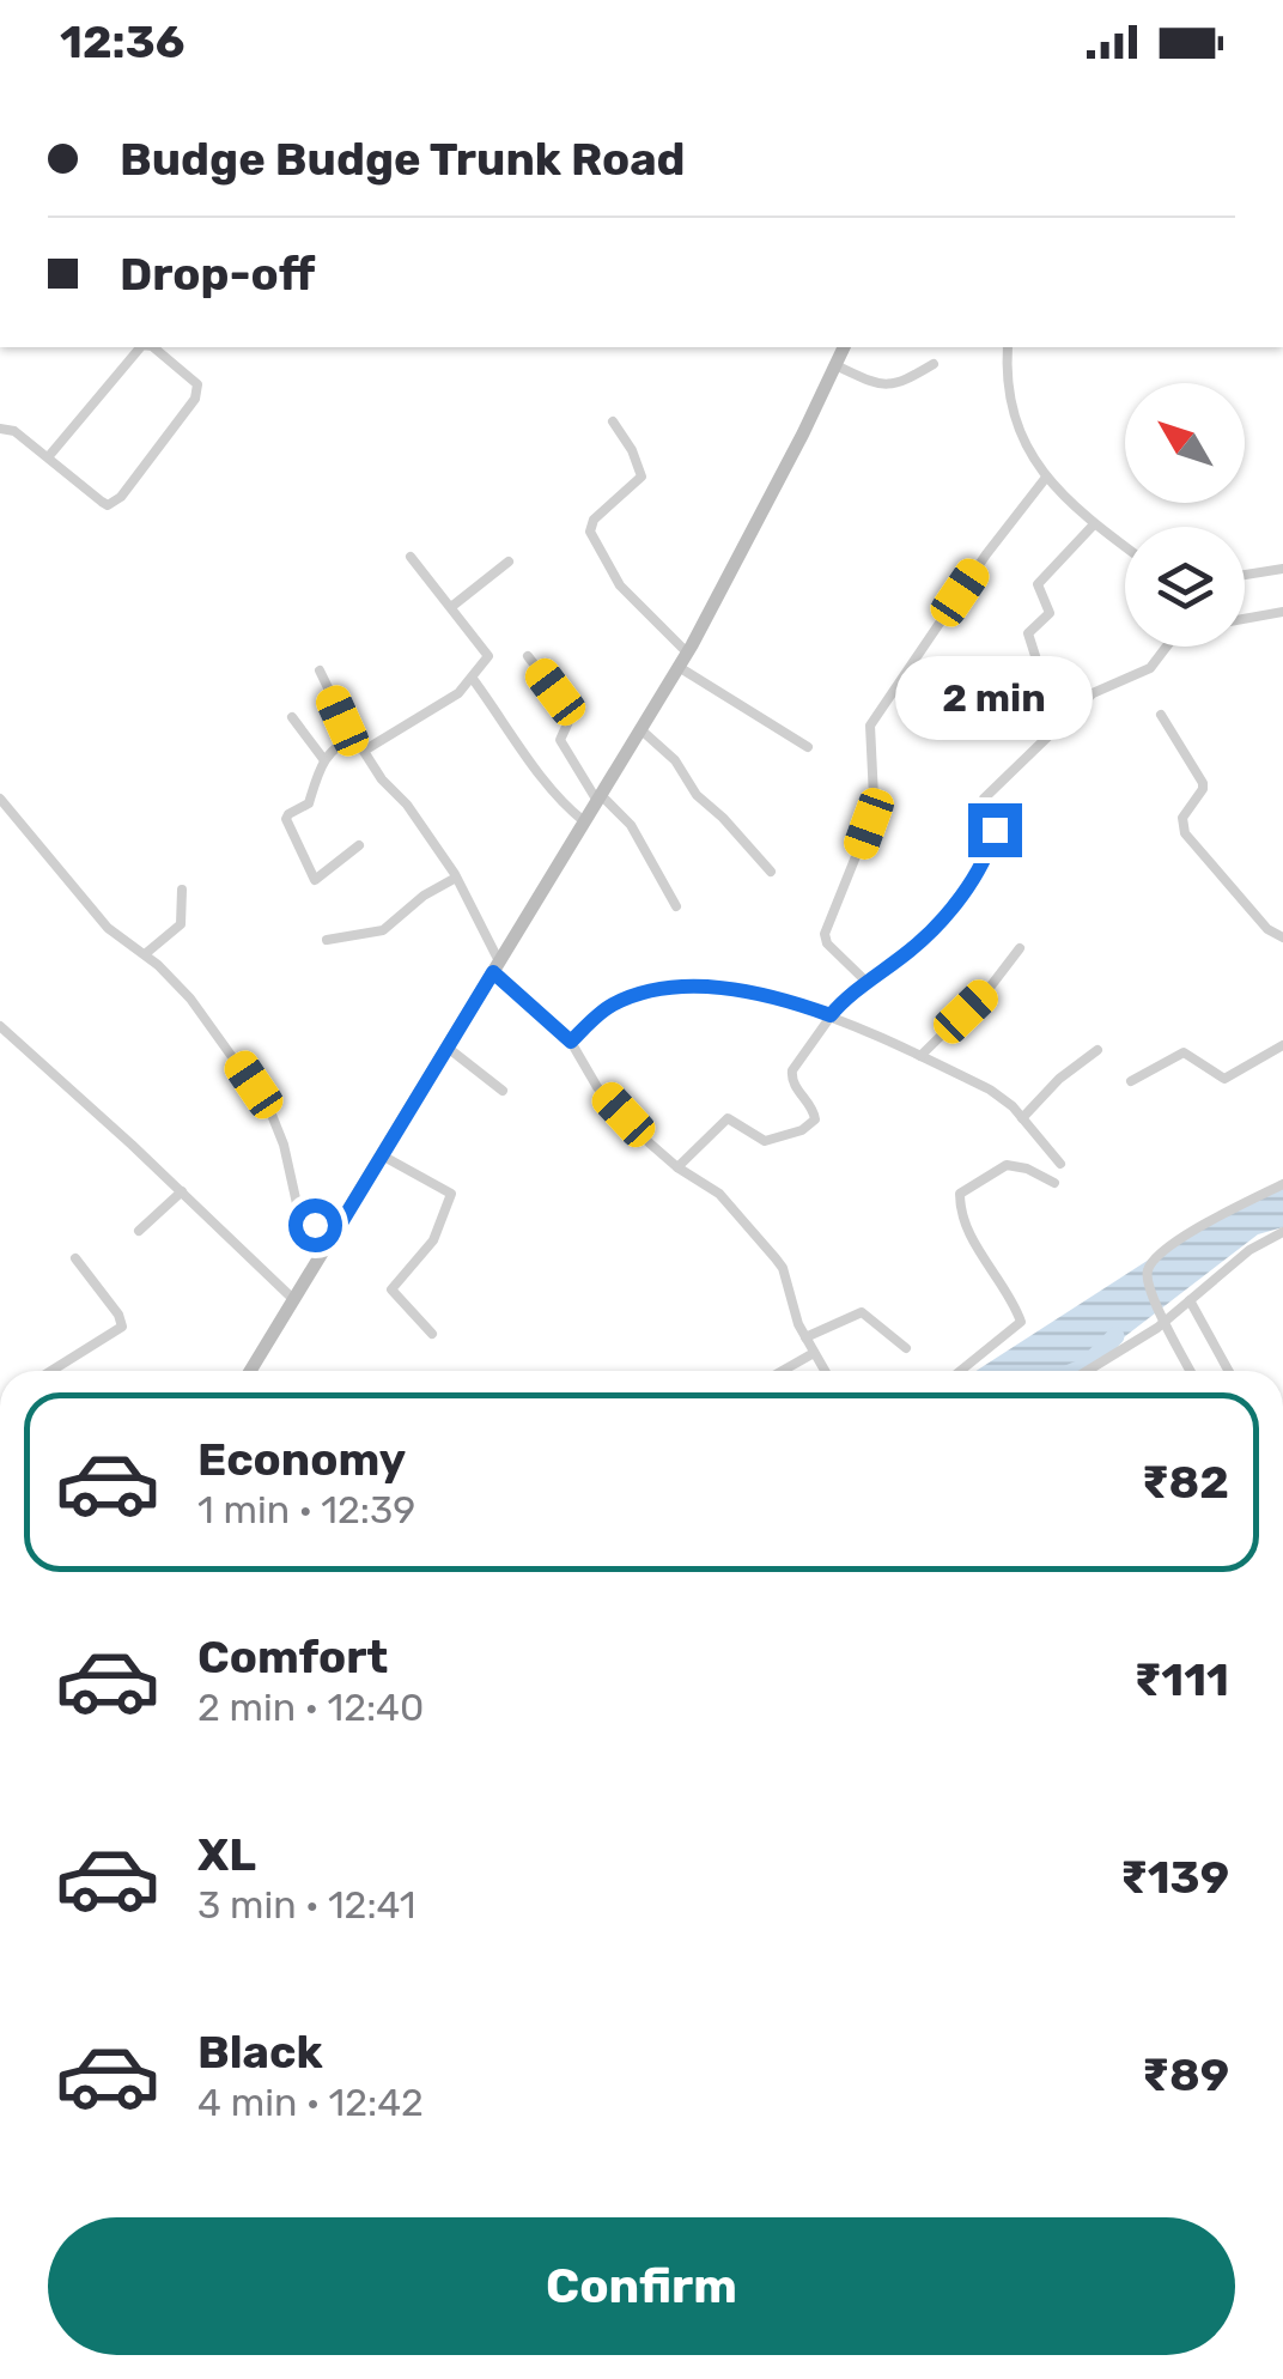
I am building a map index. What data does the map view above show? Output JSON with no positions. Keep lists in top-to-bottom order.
{
  "north": "top left",
  "page": {
    "status": "12:36",
    "banner": ["Budge Budge Trunk Road", "Drop-off"],
    "bubble": "2 min",
    "list": [
      {
        "name": "Economy",
        "note": "1 min · 12:39",
        "value": "₹82"
      },
      {
        "name": "Comfort",
        "note": "2 min · 12:40",
        "value": "₹111"
      },
      {
        "name": "XL",
        "note": "3 min · 12:41",
        "value": "₹139"
      },
      {
        "name": "Black",
        "note": "4 min · 12:42",
        "value": "₹89"
      }
    ],
    "buttons": "Confirm"
  }
}
